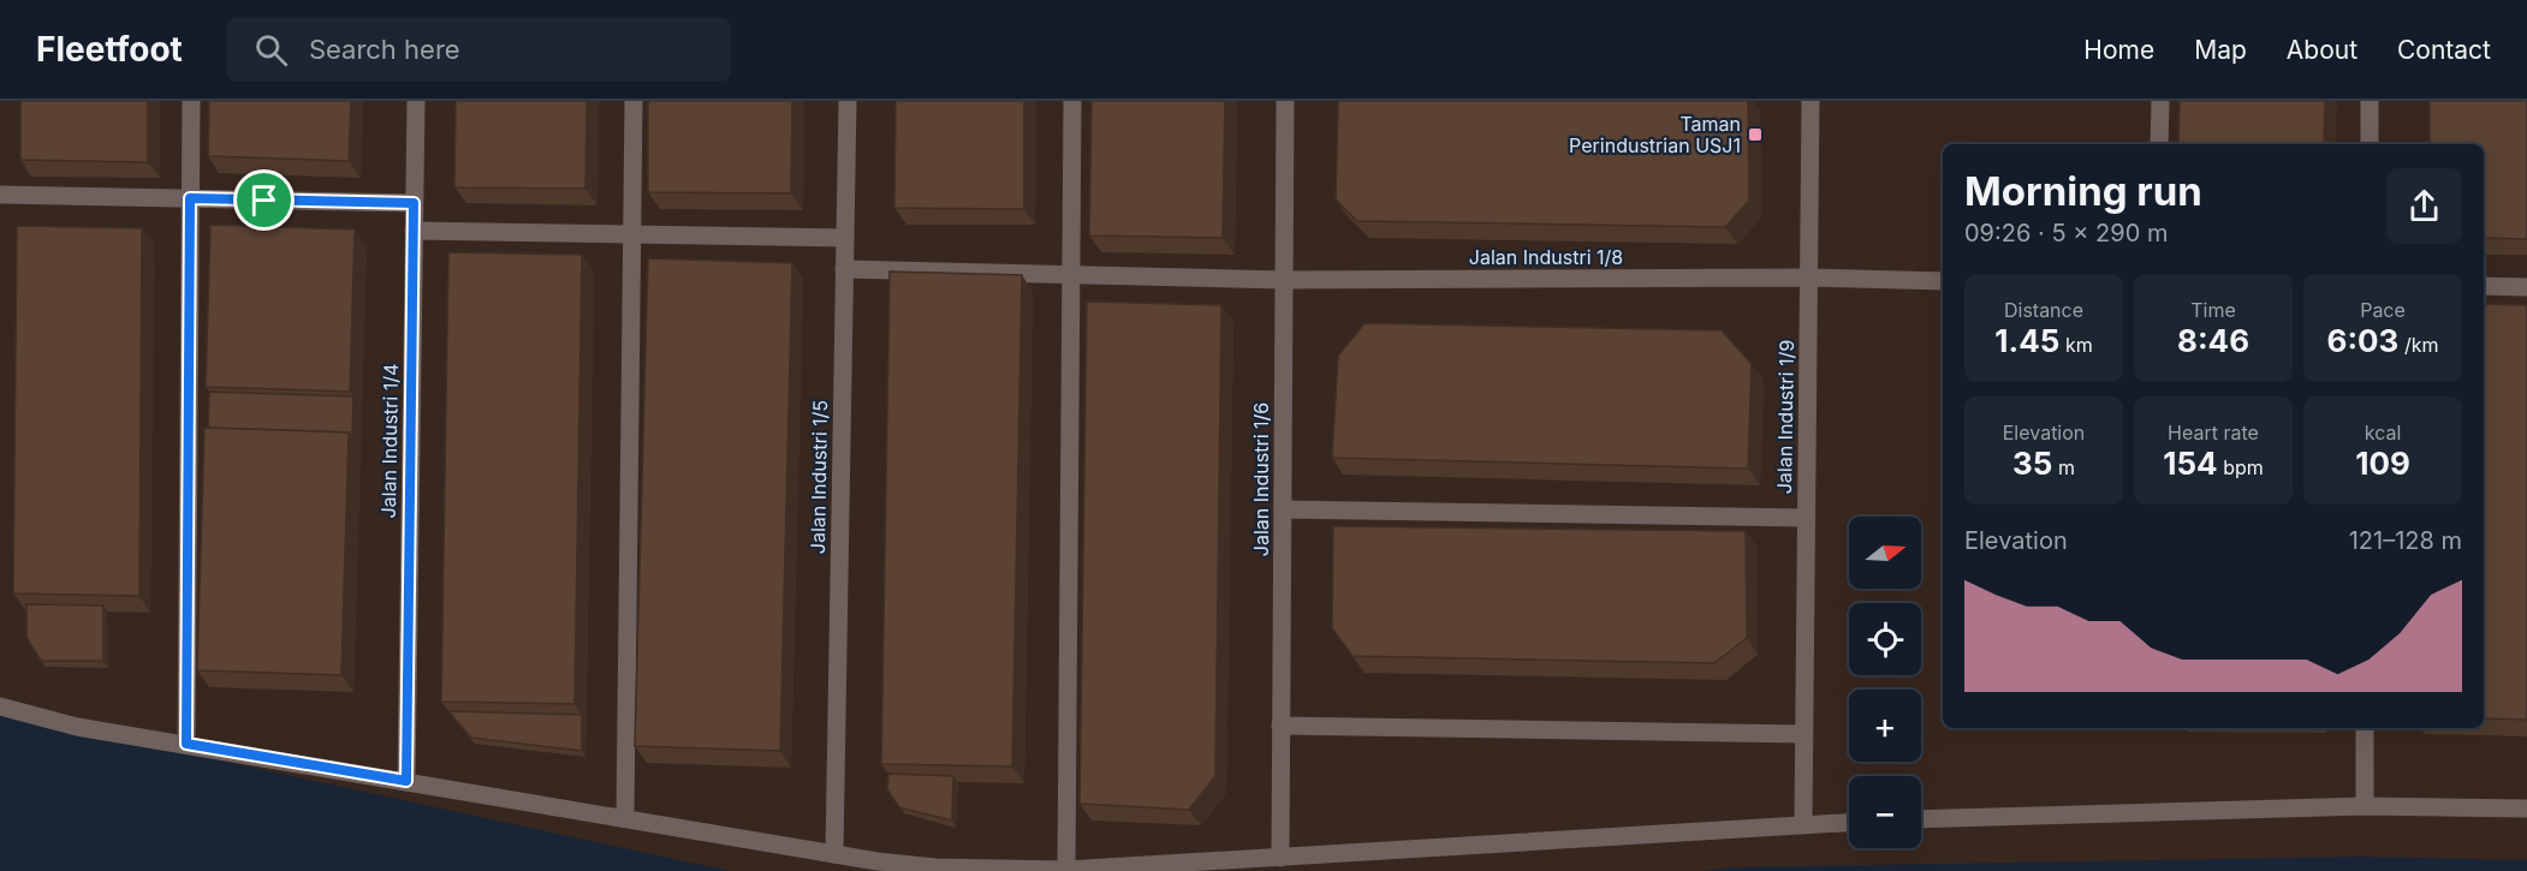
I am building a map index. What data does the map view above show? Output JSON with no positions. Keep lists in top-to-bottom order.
{
  "streets": {
    "street": [
      "Jalan Industri 1/8",
      "Jalan Industri 1/9",
      "Jalan Industri 1/4",
      "Jalan Industri 1/5",
      "Jalan Industri 1/6"
    ]
  },
  "crossings": [
    ["Jalan Industri 1/8", "Jalan Industri 1/9"],
    ["Jalan Industri 1/8", "Jalan Industri 1/5"],
    ["Jalan Industri 1/8", "Jalan Industri 1/6"]
  ],
  "places": {
    "transit": ["Taman Perindustrian USJ1"]
  },
  "north": "right",
  "page": {
    "header": "Fleetfoot",
    "search": "Search here",
    "nav": [
      "Home",
      "Map",
      "About",
      "Contact"
    ],
    "heading": ["Morning run", "09:26 · 5 × 290 m"],
    "stats": [
      ["Distance", "1.45 km"],
      ["Time", "8:46"],
      ["Pace", "6:03 /km"],
      ["Elevation", "35 m"],
      ["Heart rate", "154 bpm"],
      ["kcal", "109"]
    ],
    "chart": ["Elevation", "121–128 m"],
    "map_buttons": ["+", "−"]
  }
}
